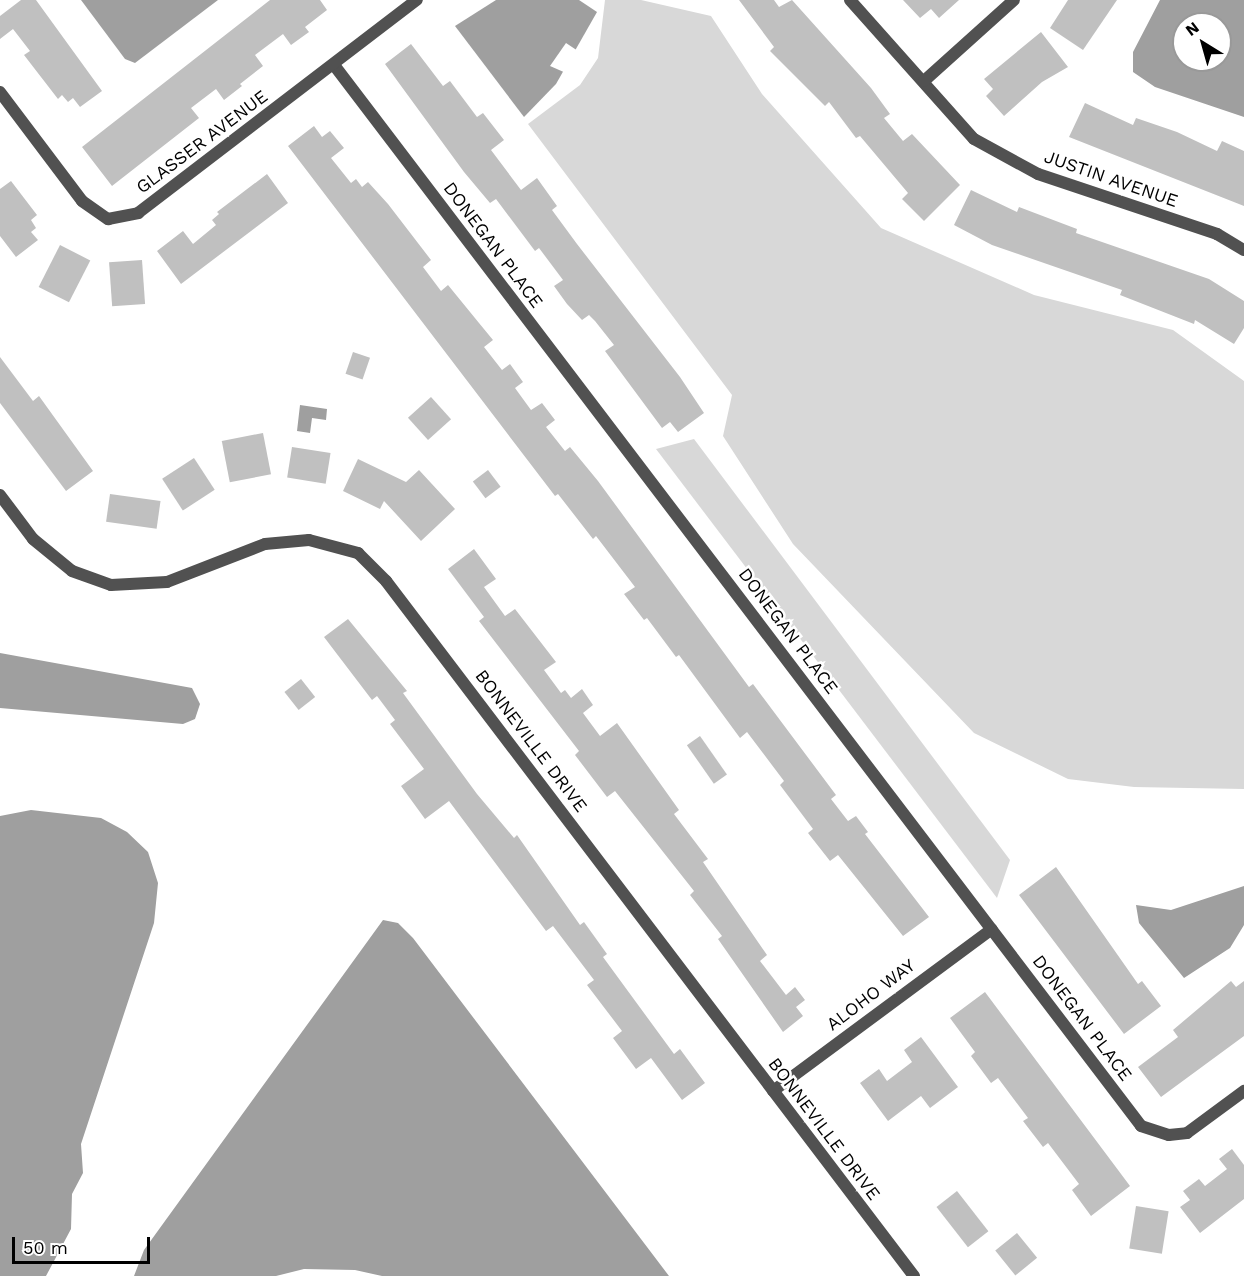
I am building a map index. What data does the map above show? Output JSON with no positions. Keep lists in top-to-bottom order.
{
  "streets": {
    "street": [
      "GLASSER AVENUE",
      "JUSTIN AVENUE",
      "DONEGAN PLACE",
      "BONNEVILLE DRIVE",
      "ALOHO WAY"
    ]
  },
  "crossings": [
    ["GLASSER AVENUE", "DONEGAN PLACE"],
    ["DONEGAN PLACE", "ALOHO WAY"],
    ["BONNEVILLE DRIVE", "ALOHO WAY"]
  ],
  "scale_bar": "50 m",
  "north": "top left"
}
